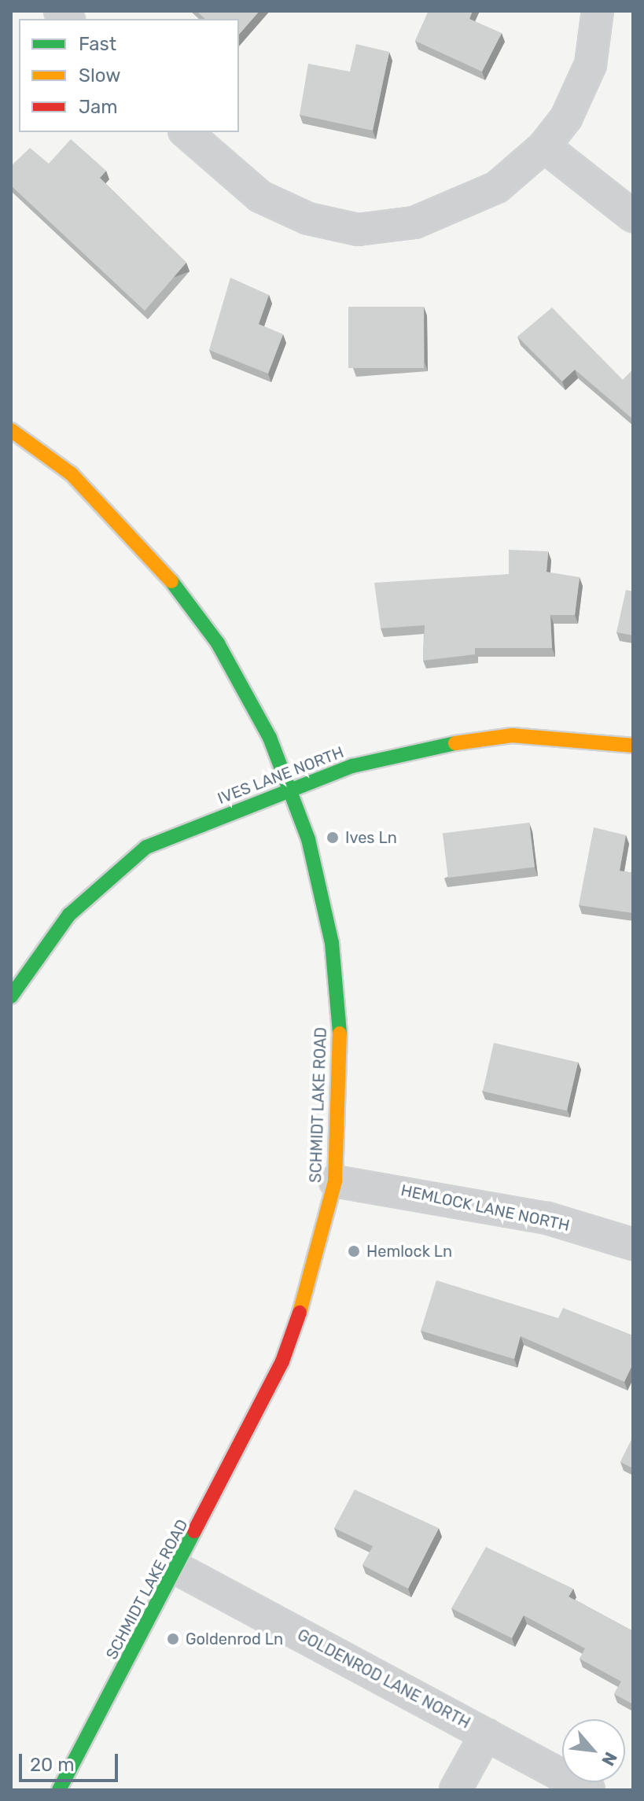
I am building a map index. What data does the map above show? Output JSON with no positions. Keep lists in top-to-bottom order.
{
  "streets": {
    "street": [
      "IVES LANE NORTH",
      "SCHMIDT LAKE ROAD",
      "HEMLOCK LANE NORTH",
      "GOLDENROD LANE NORTH"
    ]
  },
  "crossings": [
    ["IVES LANE NORTH", "SCHMIDT LAKE ROAD"],
    ["SCHMIDT LAKE ROAD", "HEMLOCK LANE NORTH"],
    ["SCHMIDT LAKE ROAD", "GOLDENROD LANE NORTH"]
  ],
  "places": ["Ives Ln", "Hemlock Ln", "Goldenrod Ln"],
  "legend": ["Fast", "Slow", "Jam"],
  "scale_bar": "20 m",
  "north": "bottom right"
}
